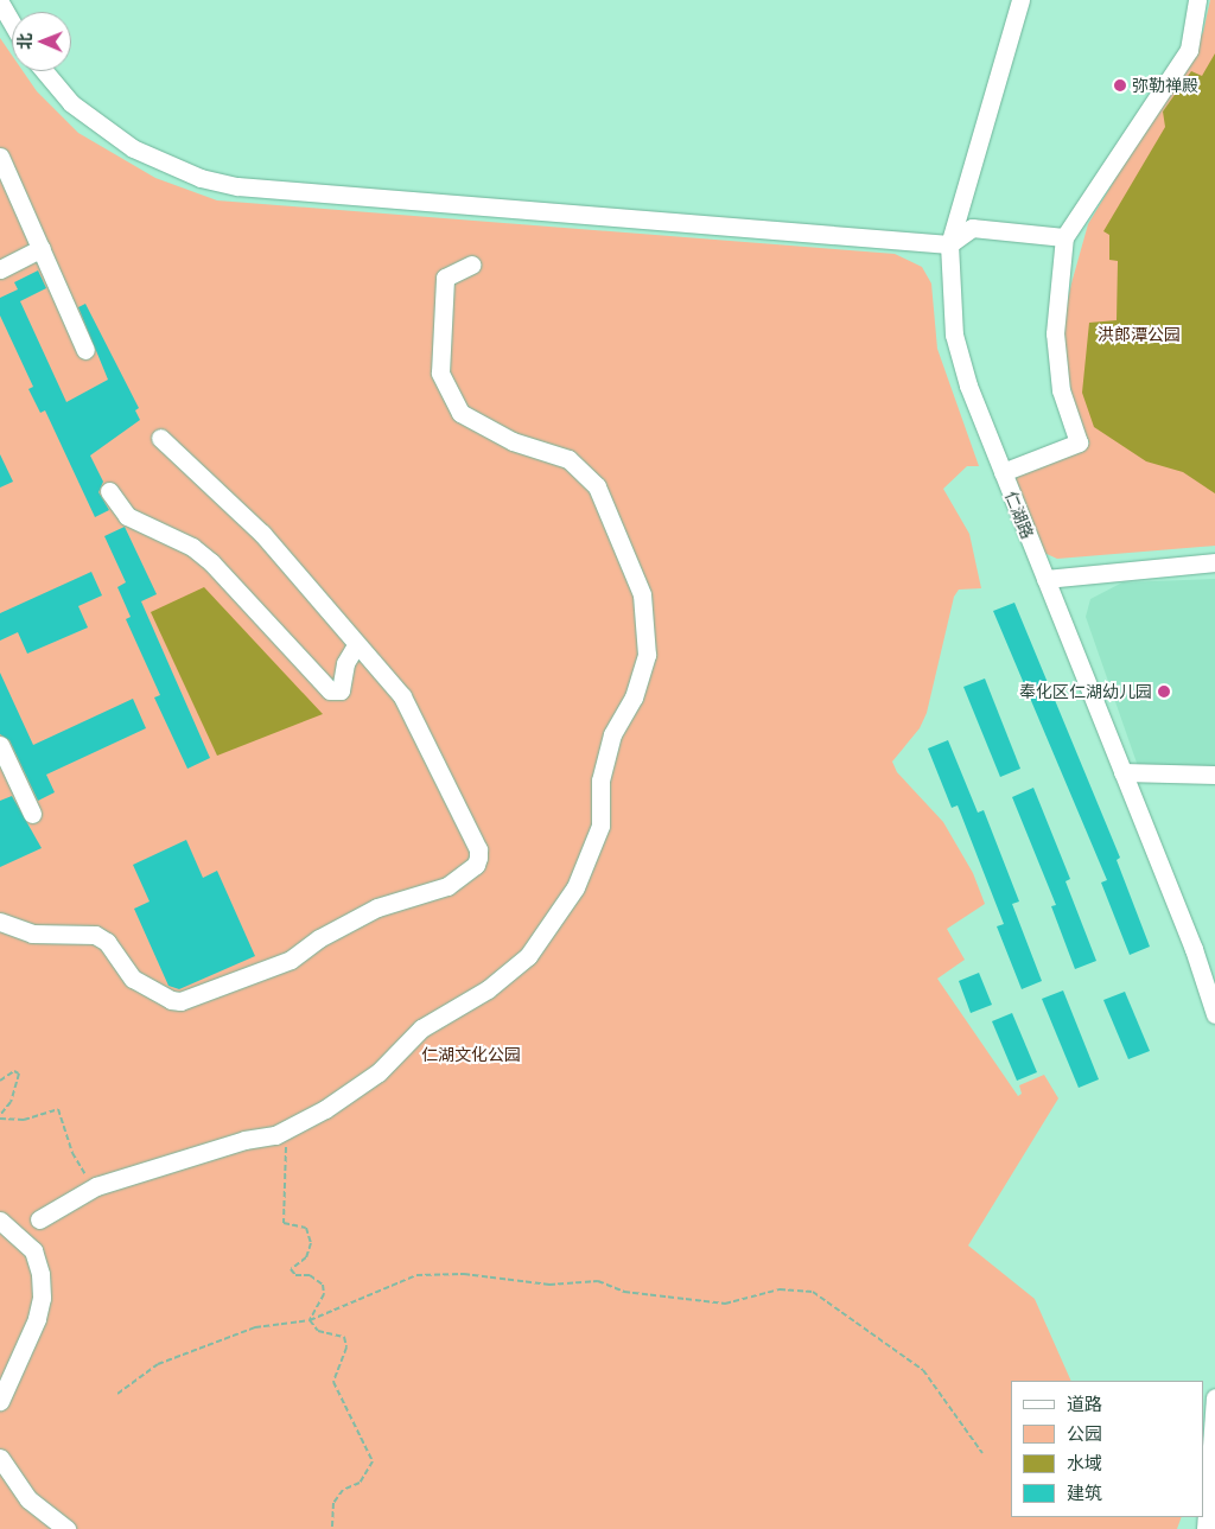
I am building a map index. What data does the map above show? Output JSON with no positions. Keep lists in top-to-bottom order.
{
  "streets": {
    "street": ["仁湖路"]
  },
  "parks": ["洪郎潭公园", "仁湖文化公园"],
  "places": ["弥勒禅殿", "奉化区仁湖幼儿园"],
  "legend": [
    "道路",
    "公园",
    "水域",
    "建筑"
  ],
  "north": "left"
}
